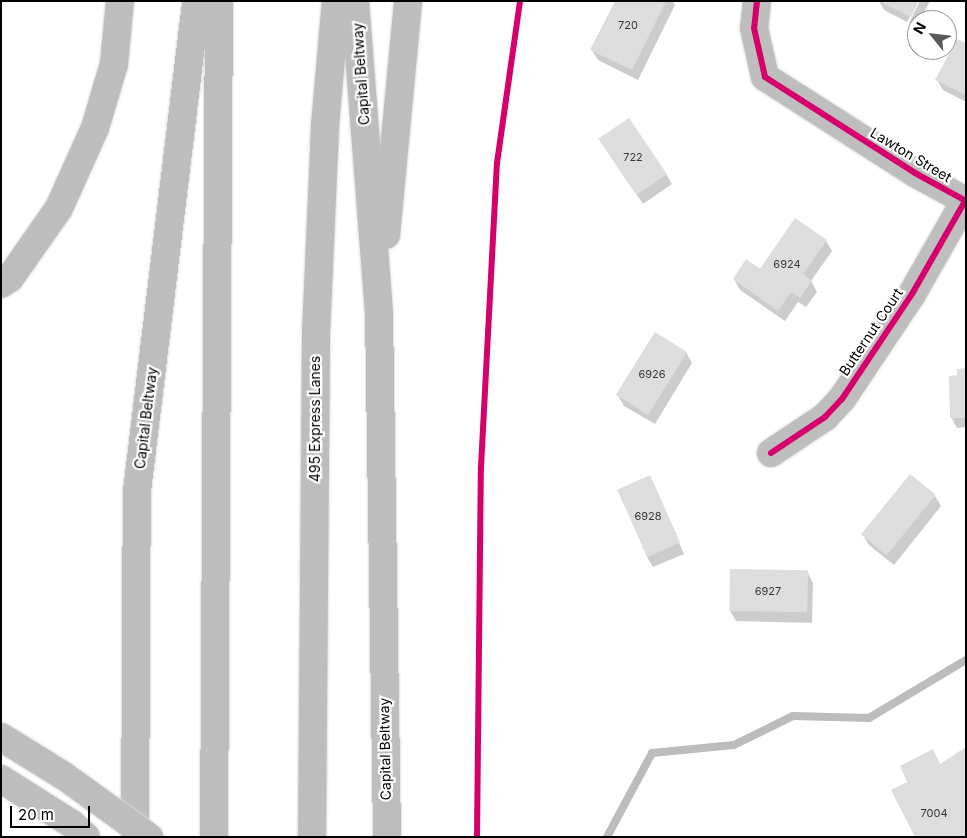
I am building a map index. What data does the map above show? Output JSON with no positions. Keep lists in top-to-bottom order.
{
  "streets": {
    "highway": ["Capital Beltway", "495 Express Lanes"],
    "street": ["Lawton Street", "Butternut Court"]
  },
  "crossings": [
    ["Lawton Street", "Butternut Court"]
  ],
  "house_numbers": [
    "720",
    "722",
    "6924",
    "6926",
    "6928",
    "6927",
    "7004"
  ],
  "scale_bar": "20 m",
  "north": "top left"
}
